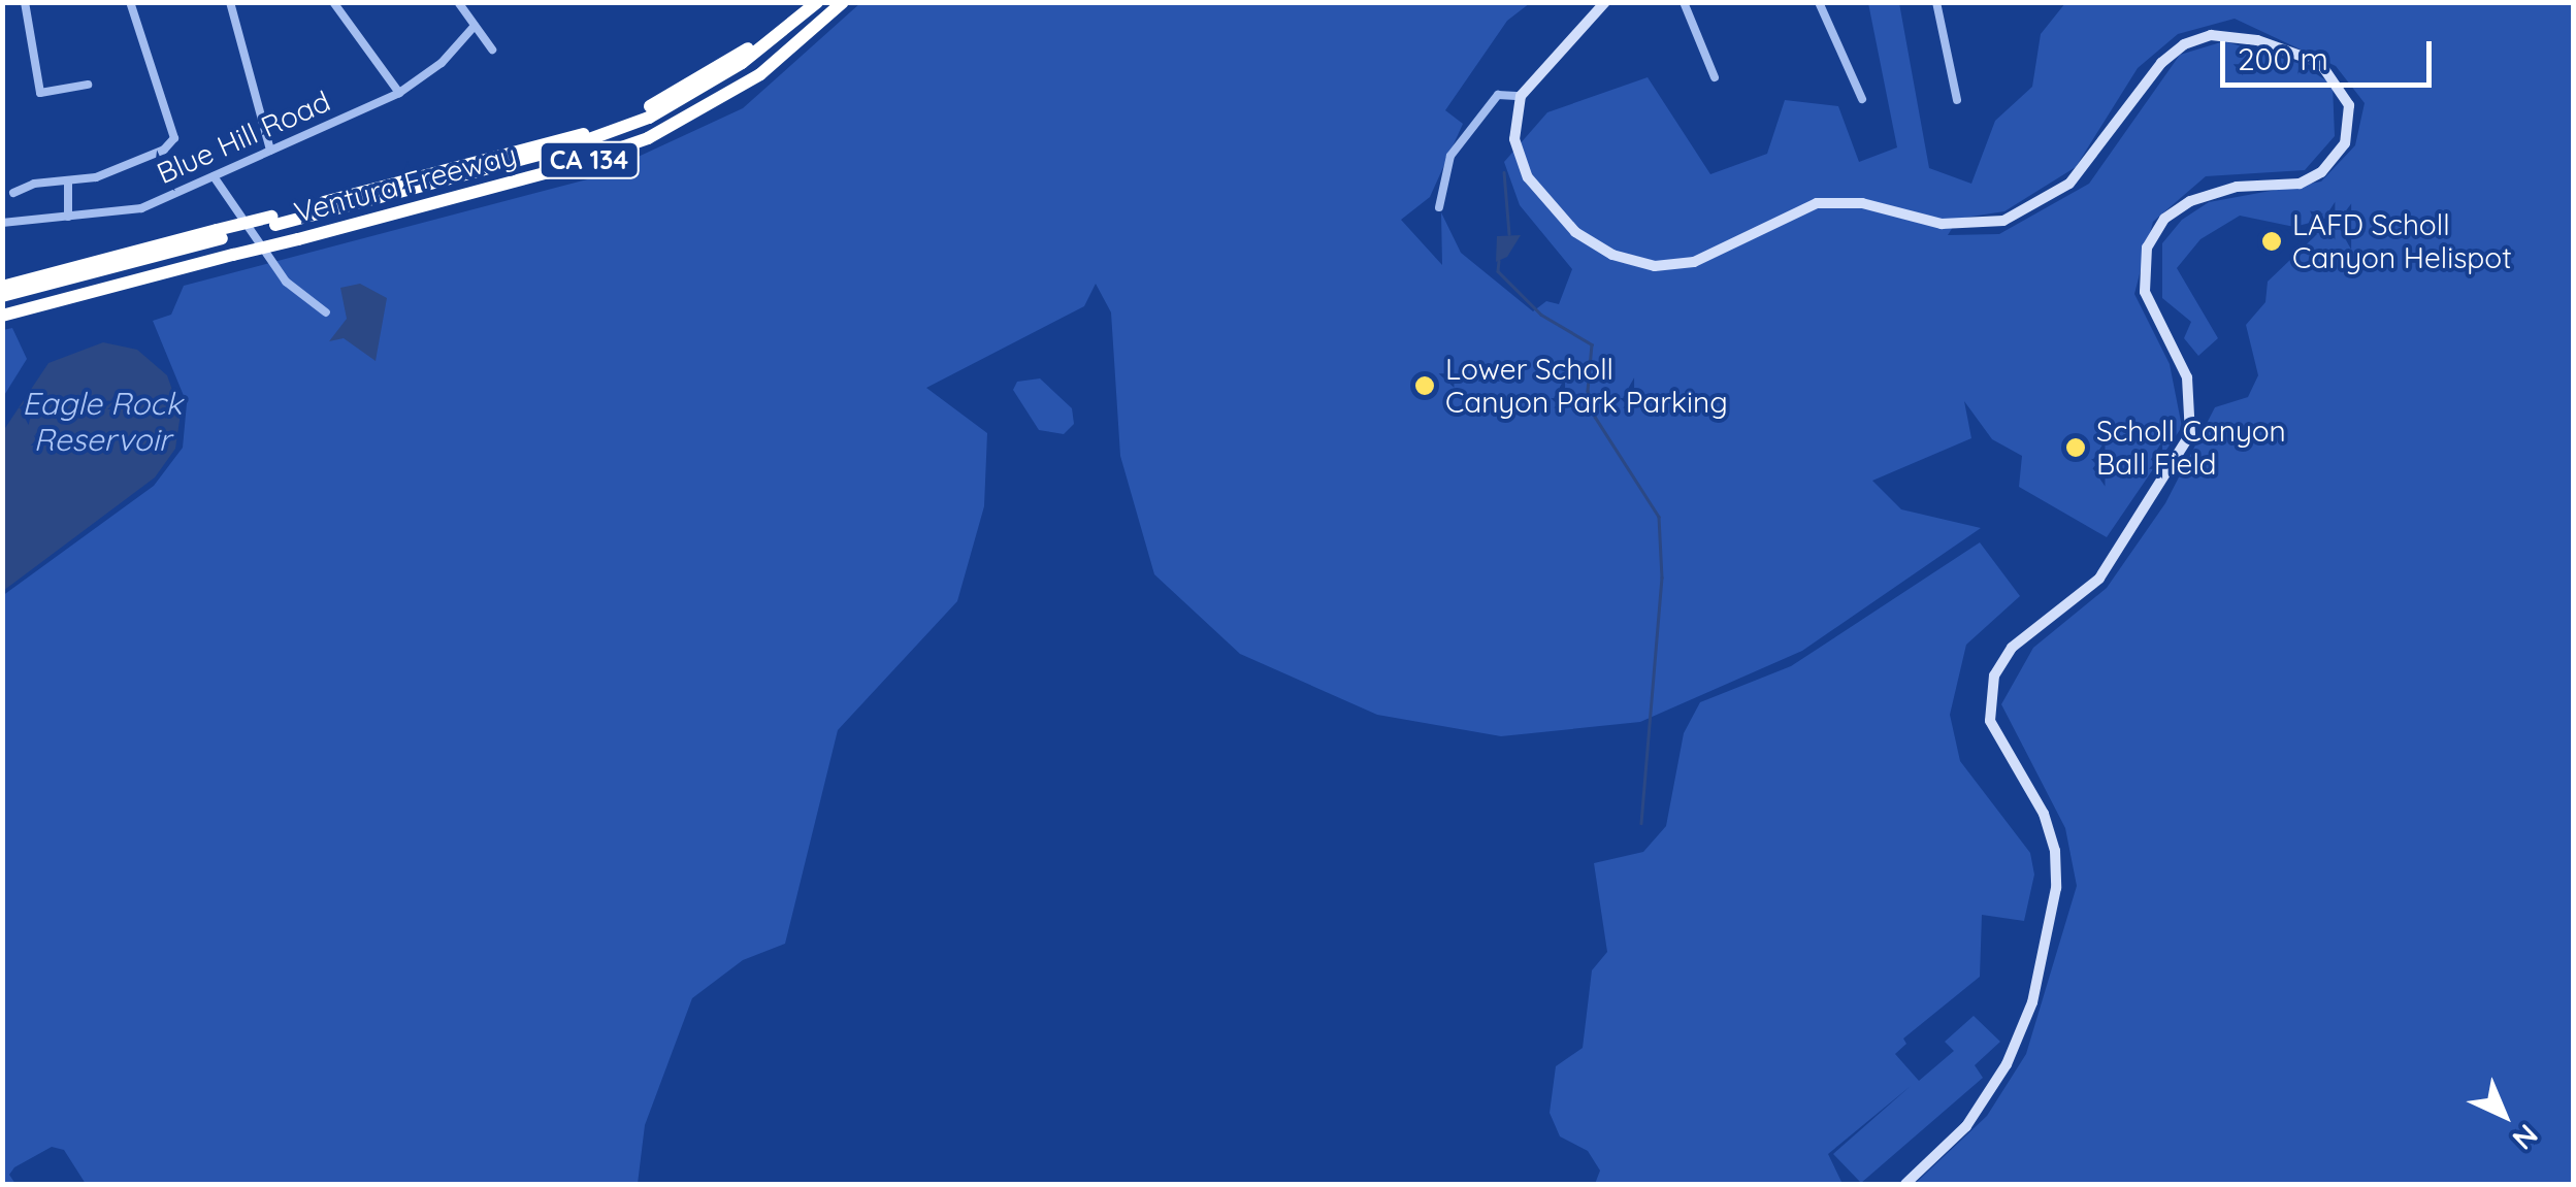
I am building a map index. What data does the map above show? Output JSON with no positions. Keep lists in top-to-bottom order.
{
  "streets": {
    "highway": ["CA 134", "Ventura Freeway"],
    "street": ["Blue Hill Road"]
  },
  "water": ["Eagle Rock Reservoir"],
  "places": ["LAFD Scholl Canyon Helispot", "Lower Scholl Canyon Park Parking", "Scholl Canyon Ball Field"],
  "scale_bar": "200 m",
  "north": "bottom right"
}
